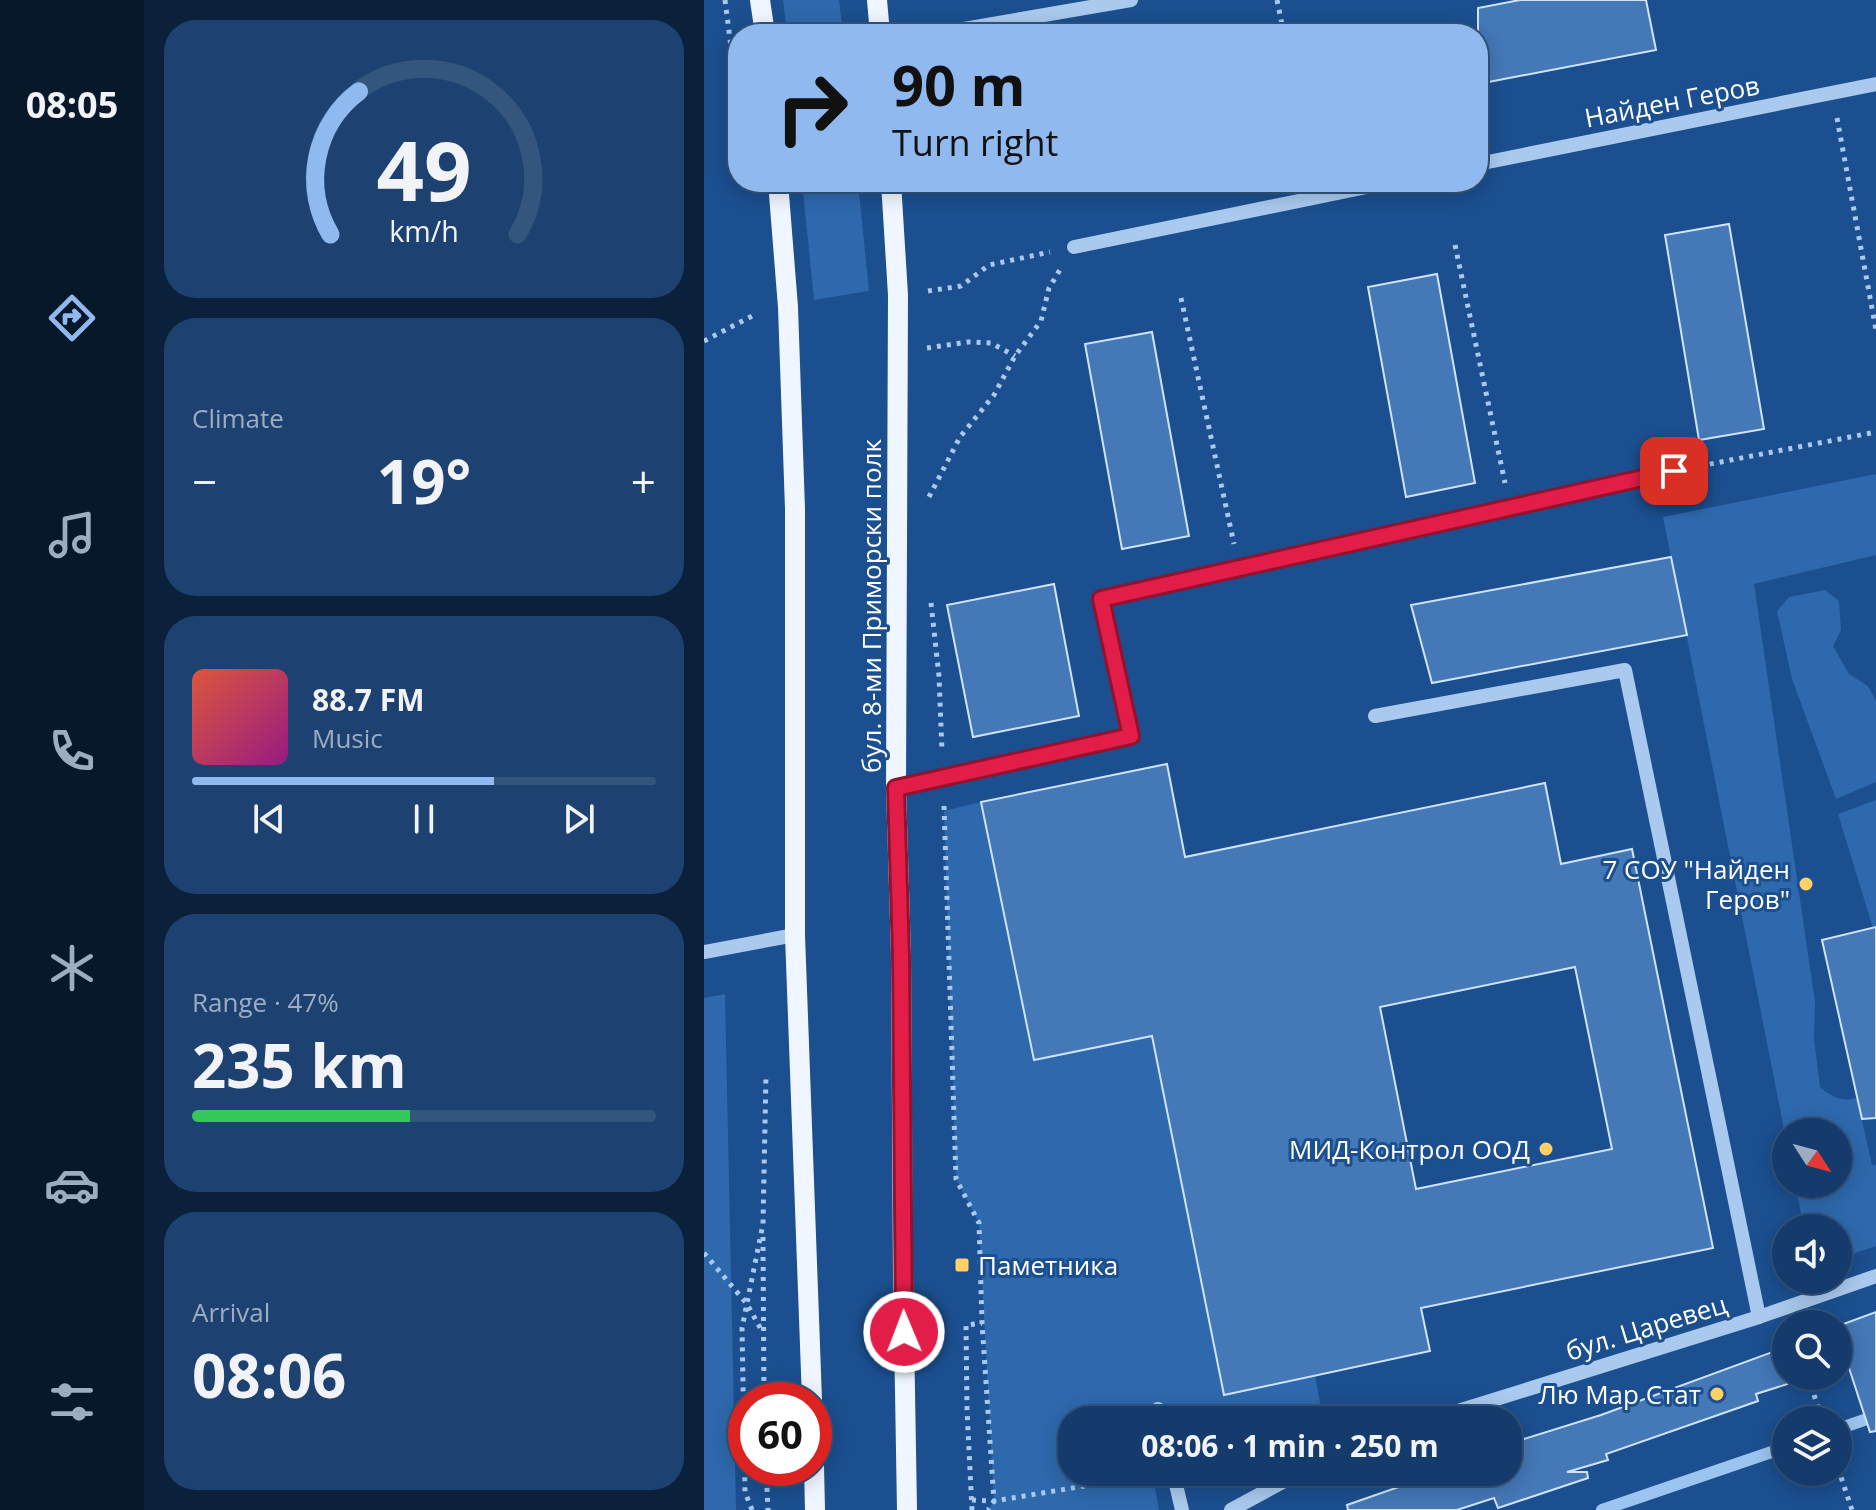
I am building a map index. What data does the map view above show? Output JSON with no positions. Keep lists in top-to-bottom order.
{
  "streets": {
    "main road": ["бул. 8-ми Приморски полк"],
    "street": ["Найден Геров", "бул. Царевец"]
  },
  "places": {
    "other": ["7 СОУ \"Найден Геров\"", "МИД-Контрол ООД", "Лю Мар Стат"],
    "transit": ["Паметника"]
  },
  "north": "bottom right",
  "page": {
    "tabs": "08:05",
    "turn": ["90 m", "Turn right"],
    "tile": [
      "Climate",
      ["Range · 47%", "235 km"],
      ["Arrival", "08:06"]
    ],
    "heat": ["−", "19°", "+"],
    "song": ["88.7 FM", "Music"],
    "limit": "60",
    "trip": "08:06 · 1 min · 250 m",
    "gauge": ["49", "km/h"]
  }
}
